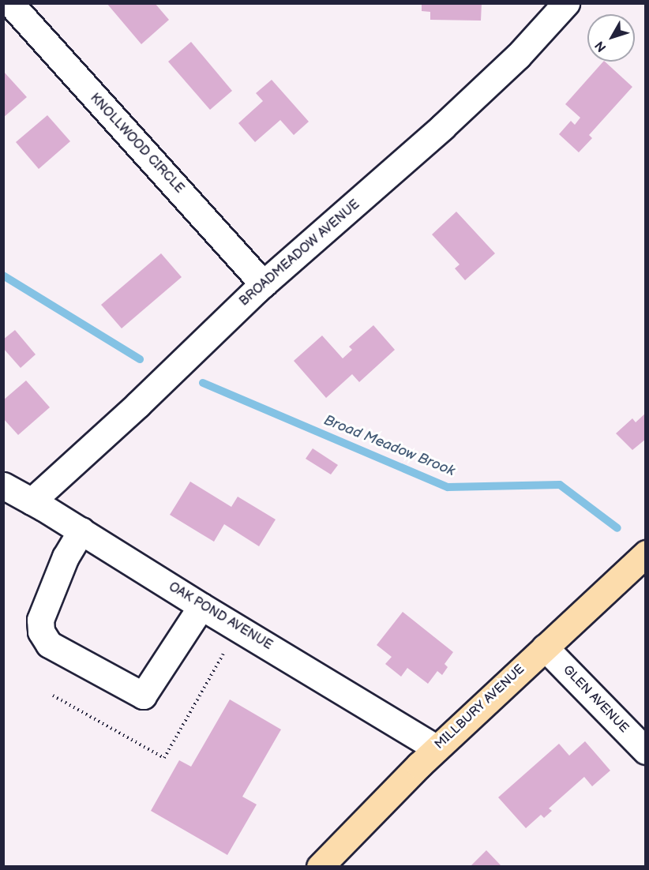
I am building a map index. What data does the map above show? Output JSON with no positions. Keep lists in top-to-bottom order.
{
  "streets": {
    "main road": ["MILLBURY AVENUE"],
    "street": [
      "KNOLLWOOD CIRCLE",
      "BROADMEADOW AVENUE",
      "OAK POND AVENUE",
      "GLEN AVENUE"
    ]
  },
  "crossings": [
    ["KNOLLWOOD CIRCLE", "BROADMEADOW AVENUE"],
    ["BROADMEADOW AVENUE", "OAK POND AVENUE"],
    ["OAK POND AVENUE", "MILLBURY AVENUE"],
    ["GLEN AVENUE", "MILLBURY AVENUE"]
  ],
  "water": ["Broad Meadow Brook"],
  "north": "bottom left"
}
